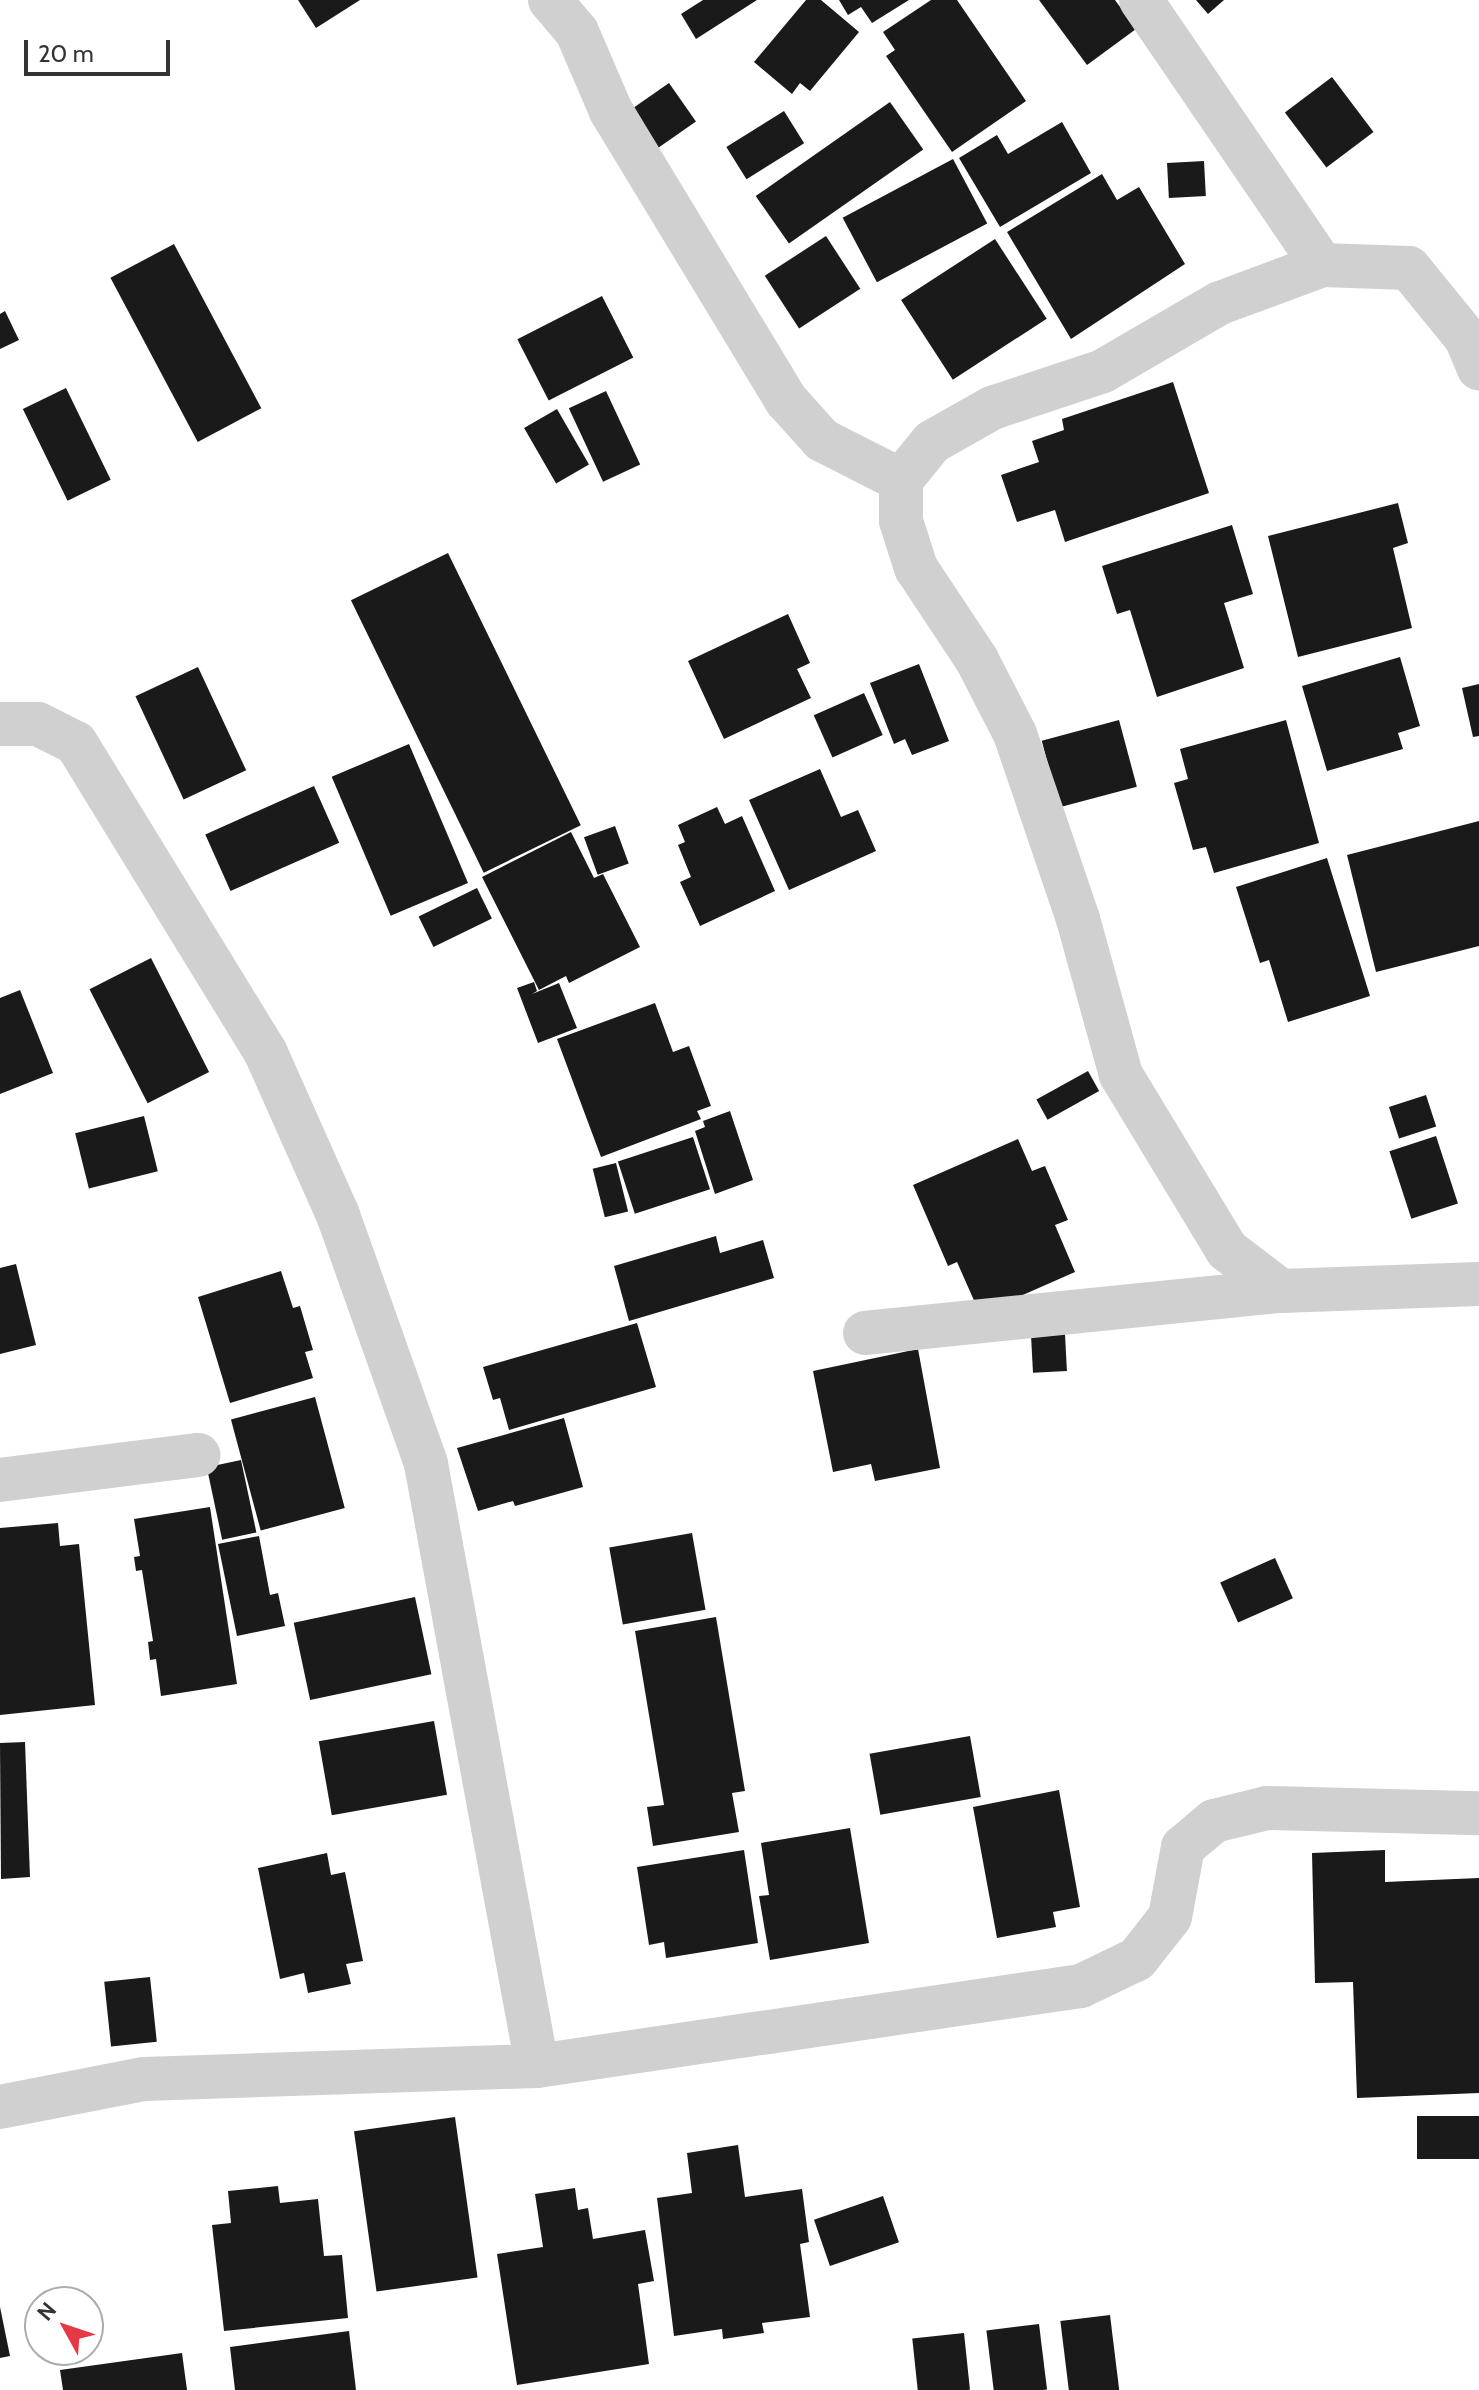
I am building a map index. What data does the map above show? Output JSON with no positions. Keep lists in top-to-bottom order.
{
  "scale_bar": "20 m",
  "north": "top left"
}
